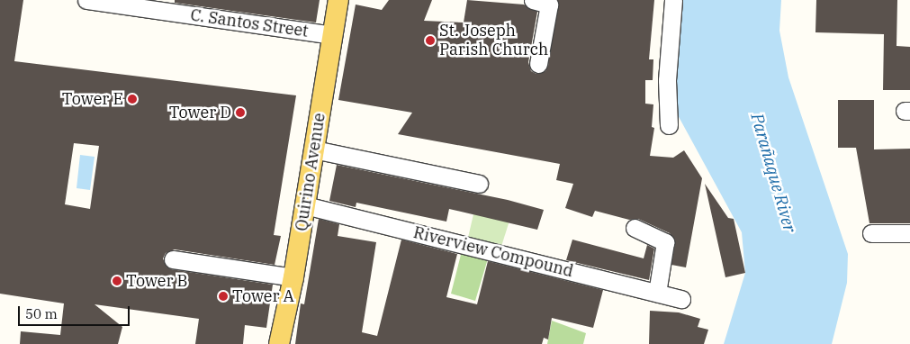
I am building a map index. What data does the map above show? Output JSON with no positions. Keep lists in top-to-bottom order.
{
  "streets": {
    "main road": ["Quirino Avenue"],
    "street": ["C. Santos Street", "Riverview Compound"]
  },
  "crossings": [
    ["C. Santos Street", "Quirino Avenue"],
    ["Quirino Avenue", "Riverview Compound"]
  ],
  "water": ["Parañaque River"],
  "places": [
    "St. Joseph Parish Church",
    "Tower E",
    "Tower D",
    "Tower B",
    "Tower A"
  ],
  "scale_bar": "50 m"
}
